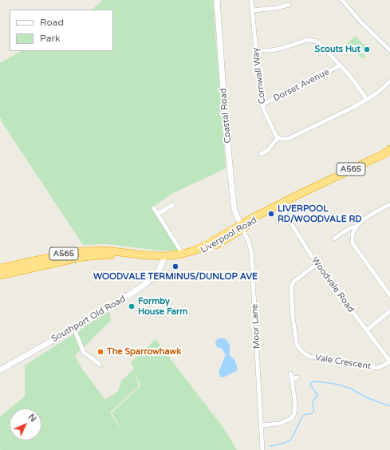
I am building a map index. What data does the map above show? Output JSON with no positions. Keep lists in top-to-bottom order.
{
  "streets": {
    "highway": ["A565", "Liverpool Road"],
    "street": [
      "Cornwall Way",
      "Dorset Avenue",
      "Coastal Road",
      "Woodvale Road",
      "Southport Old Road",
      "Moor Lane",
      "Vale Crescent"
    ]
  },
  "crossings": [
    ["Cornwall Way", "Dorset Avenue"],
    ["Coastal Road", "Liverpool Road"],
    ["Coastal Road", "Moor Lane"],
    ["A565", "Liverpool Road"],
    ["A565", "Southport Old Road"],
    ["Liverpool Road", "Woodvale Road"],
    ["Liverpool Road", "Southport Old Road"],
    ["Liverpool Road", "Moor Lane"],
    ["Woodvale Road", "Vale Crescent"]
  ],
  "places": [
    "Scouts Hut",
    "LIVERPOOL RD/WOODVALE RD",
    "WOODVALE TERMINUS/DUNLOP AVE",
    "Formby House Farm",
    "The Sparrowhawk"
  ],
  "legend": ["Road", "Park"],
  "north": "top right"
}
